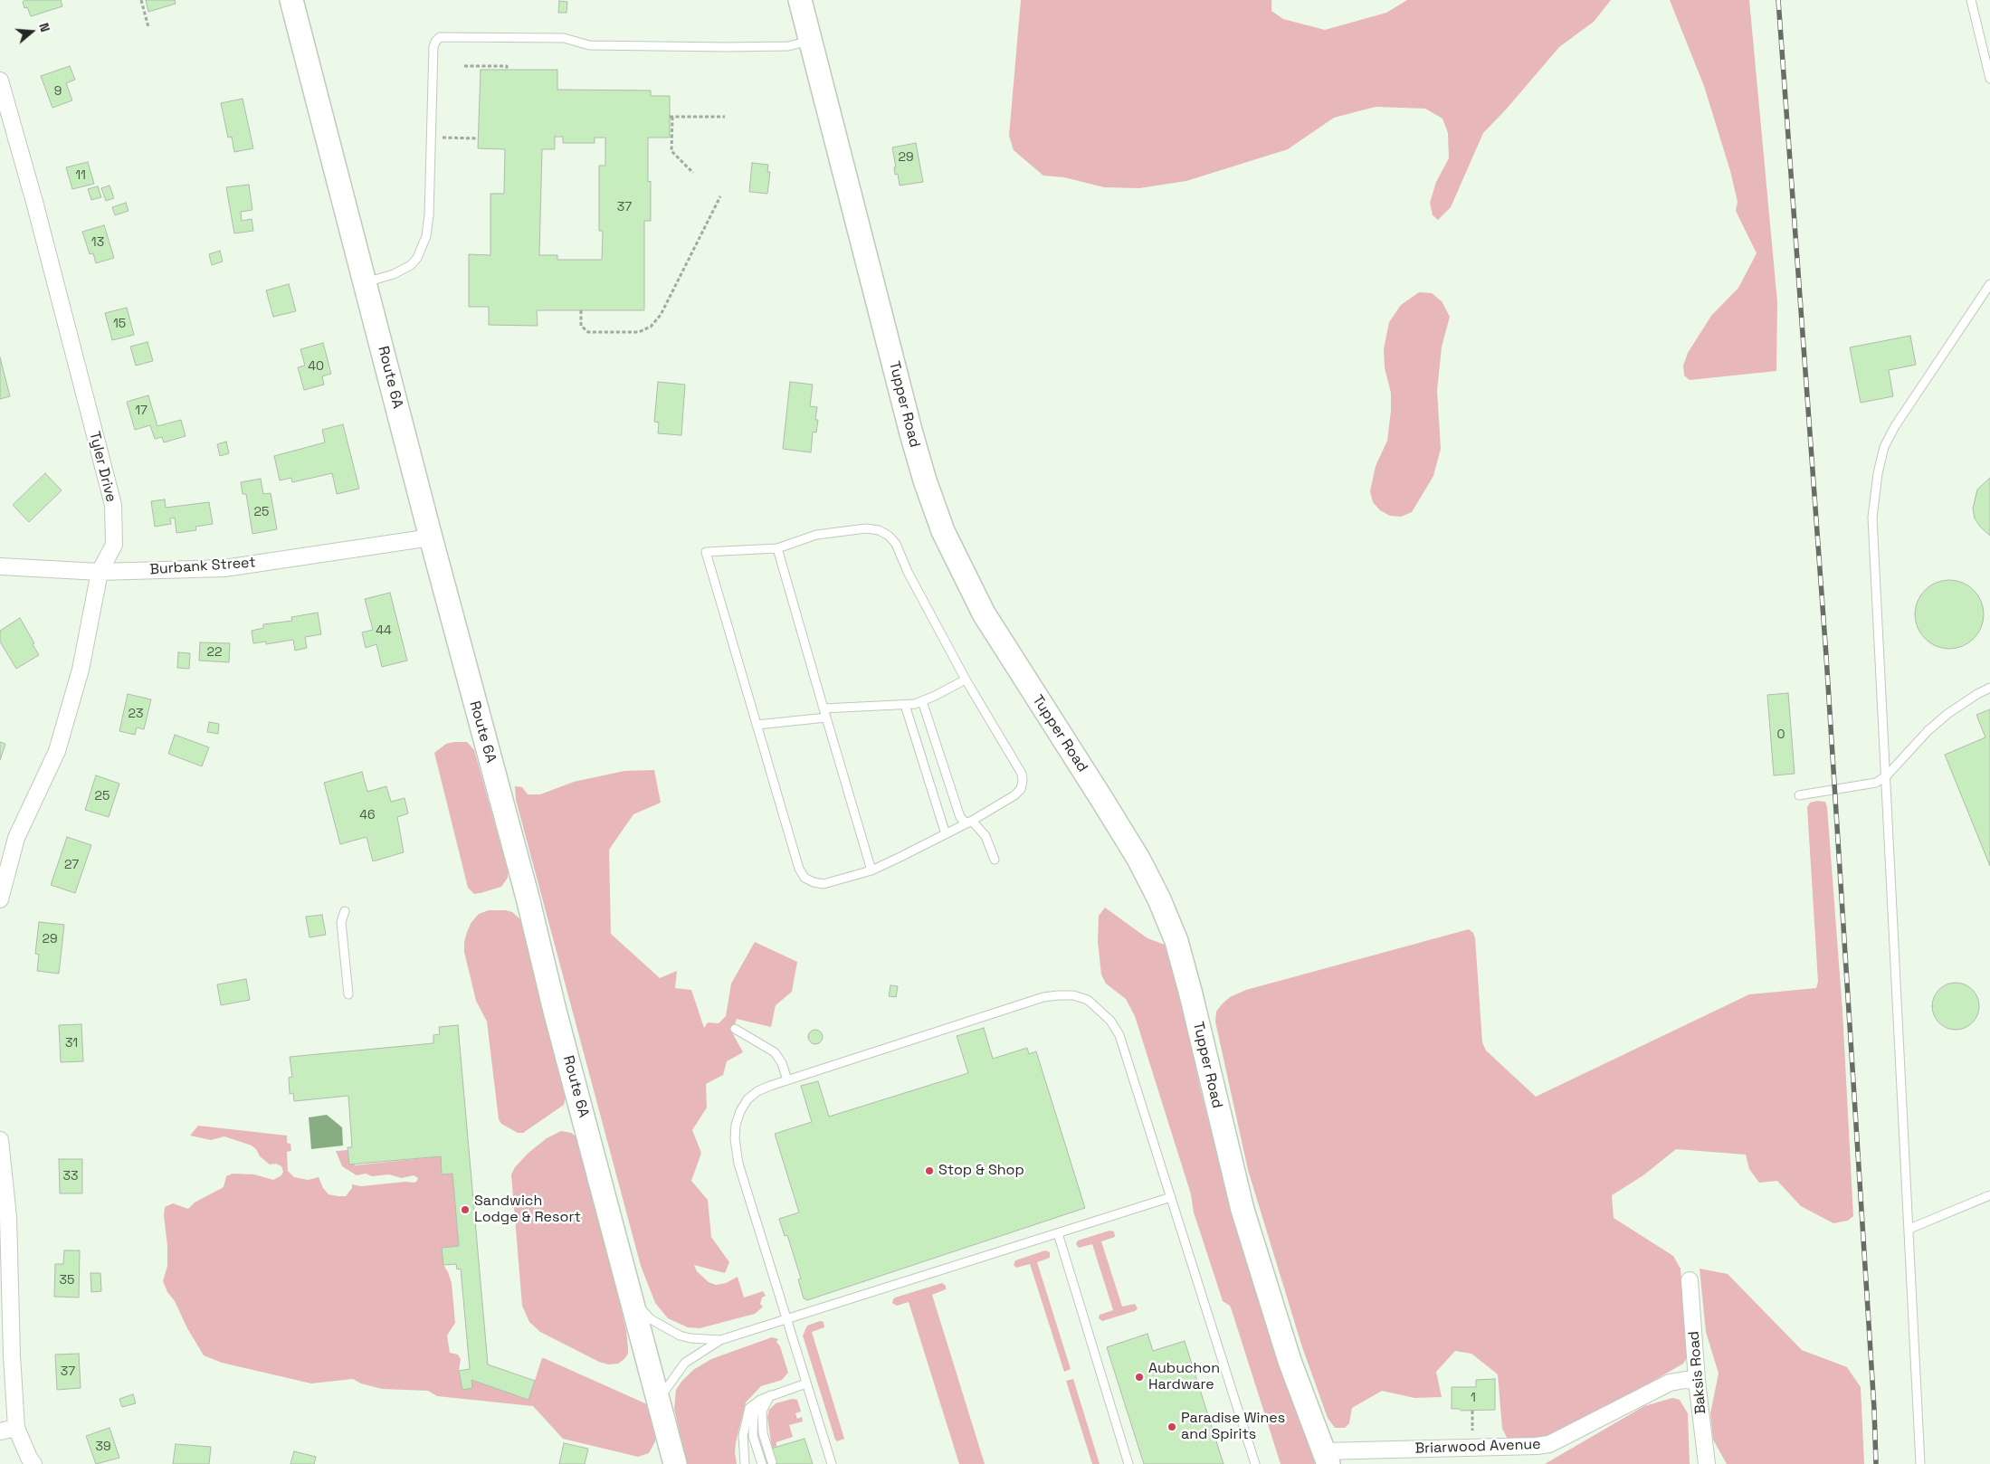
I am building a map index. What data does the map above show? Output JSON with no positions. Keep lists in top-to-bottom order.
{
  "streets": {
    "main road": ["Route 6A", "Tupper Road"],
    "street": [
      "Tyler Drive",
      "Burbank Street",
      "Baksis Road",
      "Briarwood Avenue"
    ]
  },
  "crossings": [
    ["Route 6A", "Burbank Street"],
    ["Tupper Road", "Briarwood Avenue"],
    ["Tyler Drive", "Burbank Street"],
    ["Baksis Road", "Briarwood Avenue"]
  ],
  "places": [
    "Stop & Shop",
    "Sandwich Lodge & Resort",
    "Aubuchon Hardware",
    "Paradise Wines and Spirits"
  ],
  "house_numbers": [
    "9",
    "29",
    "11",
    "37",
    "13",
    "15",
    "40",
    "17",
    "25",
    "44",
    "22",
    "23",
    "0",
    "25",
    "46",
    "27",
    "29",
    "31",
    "33",
    "35",
    "37",
    "1",
    "39"
  ],
  "north": "right"
}
